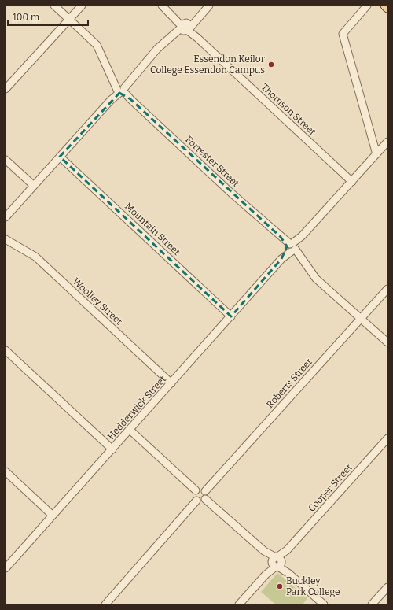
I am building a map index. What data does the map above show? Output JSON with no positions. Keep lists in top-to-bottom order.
{
  "streets": {
    "street": [
      "Thomson Street",
      "Forrester Street",
      "Mountain Street",
      "Woolley Street",
      "Roberts Street",
      "Hedderwick Street",
      "Cooper Street"
    ]
  },
  "crossings": [
    ["Thomson Street", "Hedderwick Street"],
    ["Forrester Street", "Roberts Street"],
    ["Forrester Street", "Hedderwick Street"],
    ["Mountain Street", "Hedderwick Street"],
    ["Woolley Street", "Hedderwick Street"]
  ],
  "places": ["Essendon Keilor College Essendon Campus", "Buckley Park College"],
  "scale_bar": "100 m"
}
